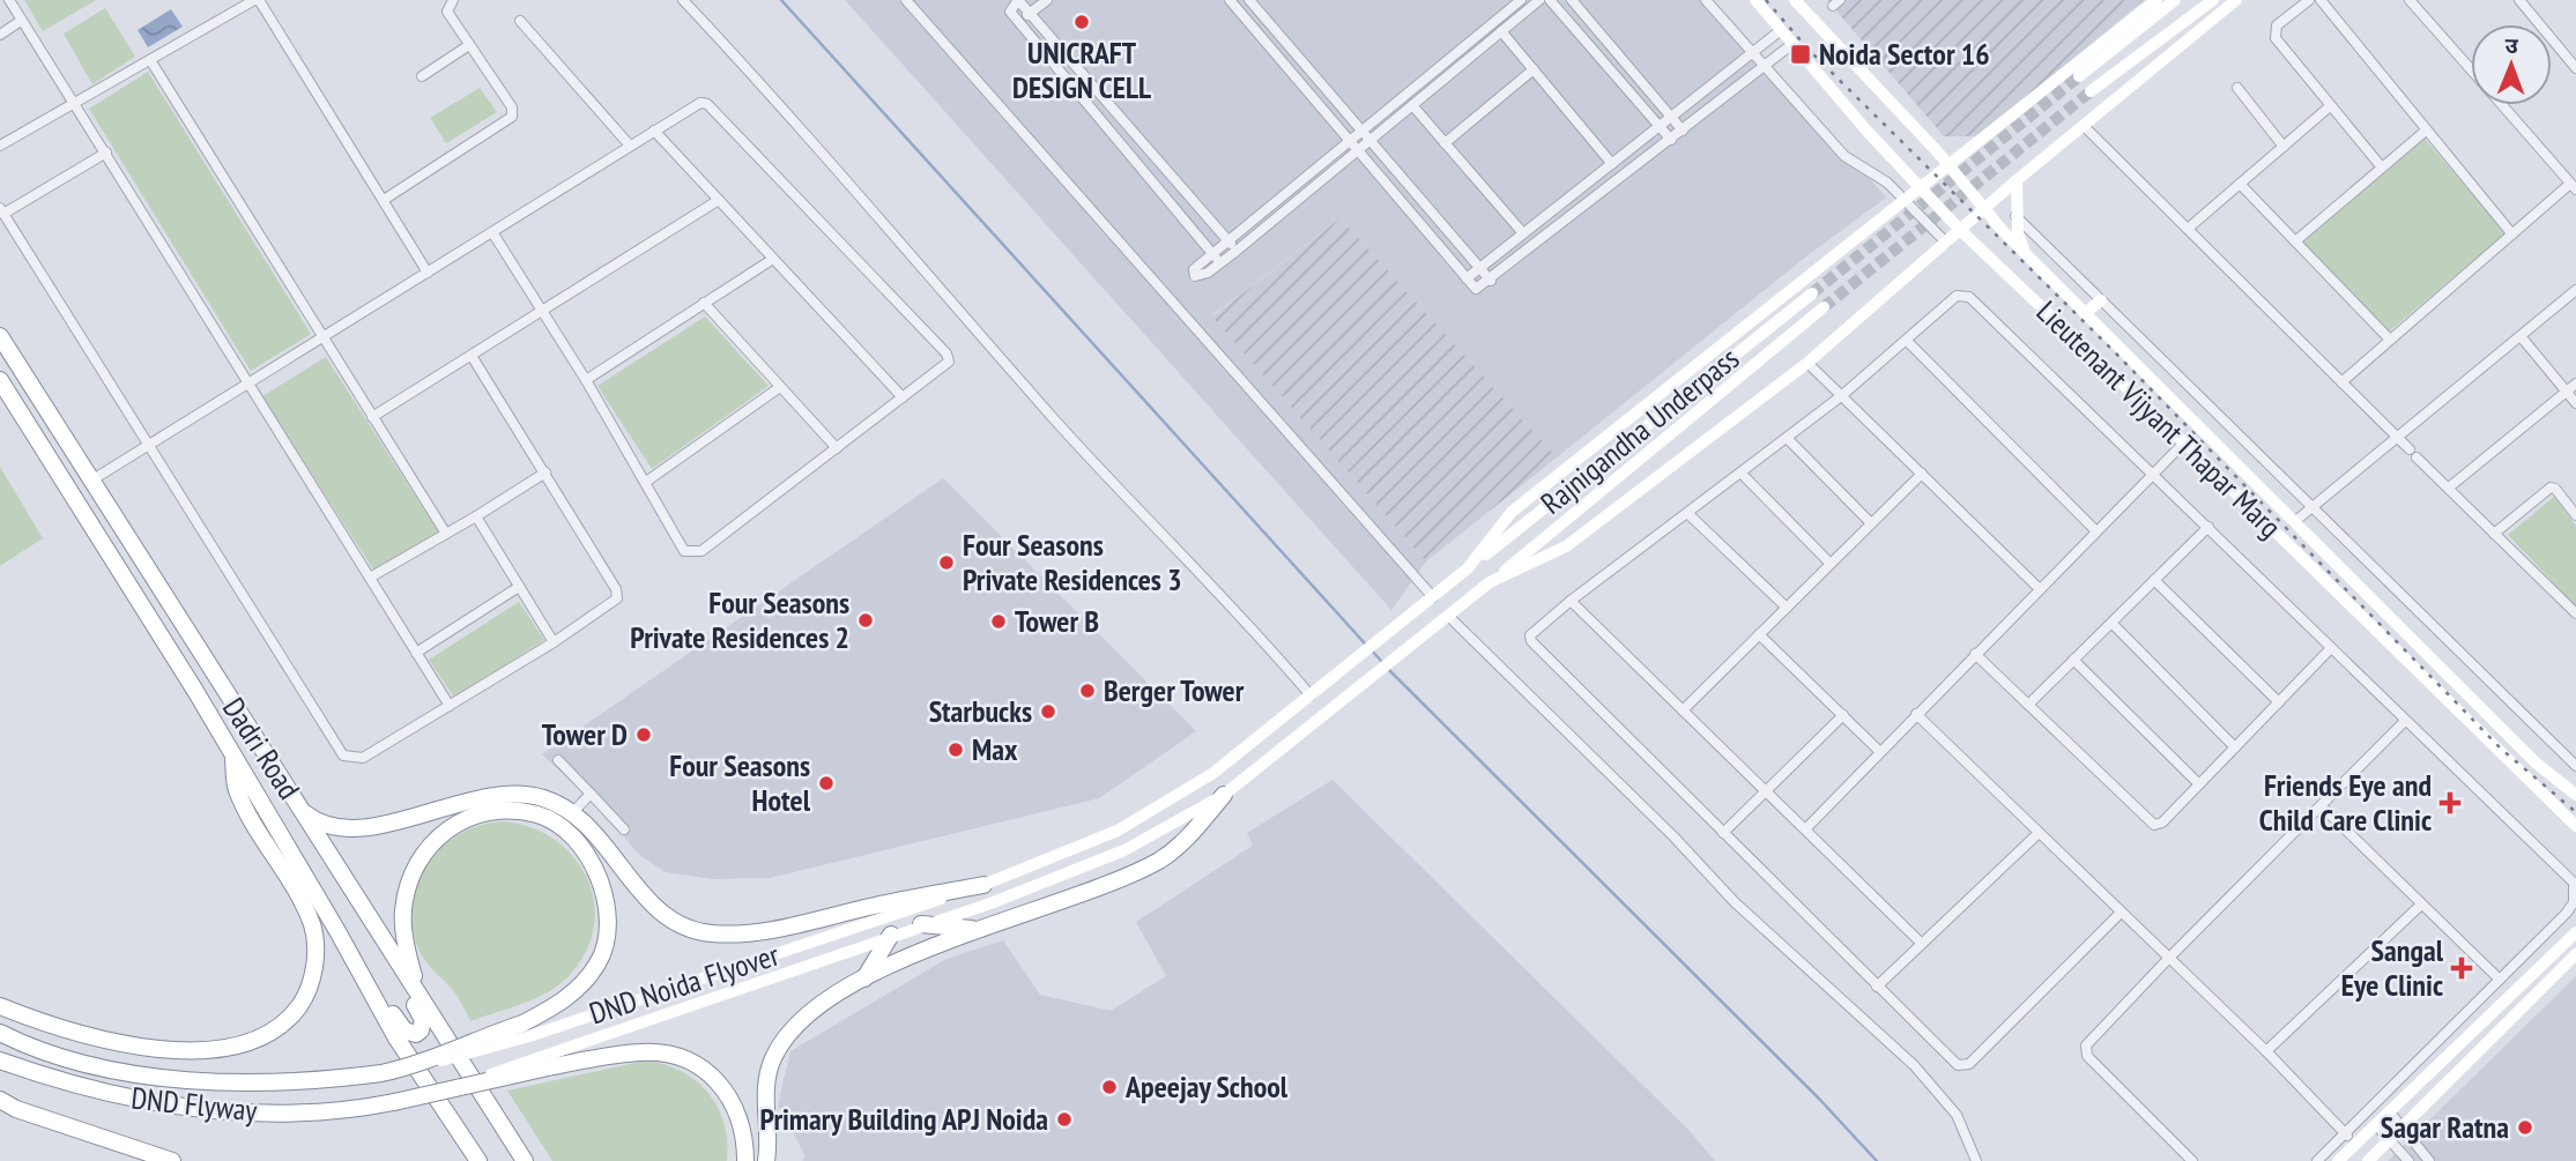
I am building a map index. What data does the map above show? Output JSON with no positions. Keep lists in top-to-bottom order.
{
  "streets": {
    "highway": ["Dadri Road", "DND Flyway"],
    "main road": ["Lieutenant Vijyant Thapar Marg", "Rajnigandha Underpass", "DND Noida Flyover"]
  },
  "crossings": [
    ["Rajnigandha Underpass", "DND Noida Flyover"],
    ["DND Noida Flyover", "DND Flyway"]
  ],
  "places": {
    "other": [
      "UNICRAFT DESIGN CELL",
      "Four Seasons Private Residences 3",
      "Four Seasons Private Residences 2",
      "Tower B",
      "Berger Tower",
      "Starbucks",
      "Tower D",
      "Max",
      "Four Seasons Hotel",
      "Apeejay School",
      "Primary Building APJ Noida",
      "Sagar Ratna"
    ],
    "transit": ["Noida Sector 16"],
    "health": ["Friends Eye and Child Care Clinic", "Sangal Eye Clinic"]
  },
  "north": "top"
}
